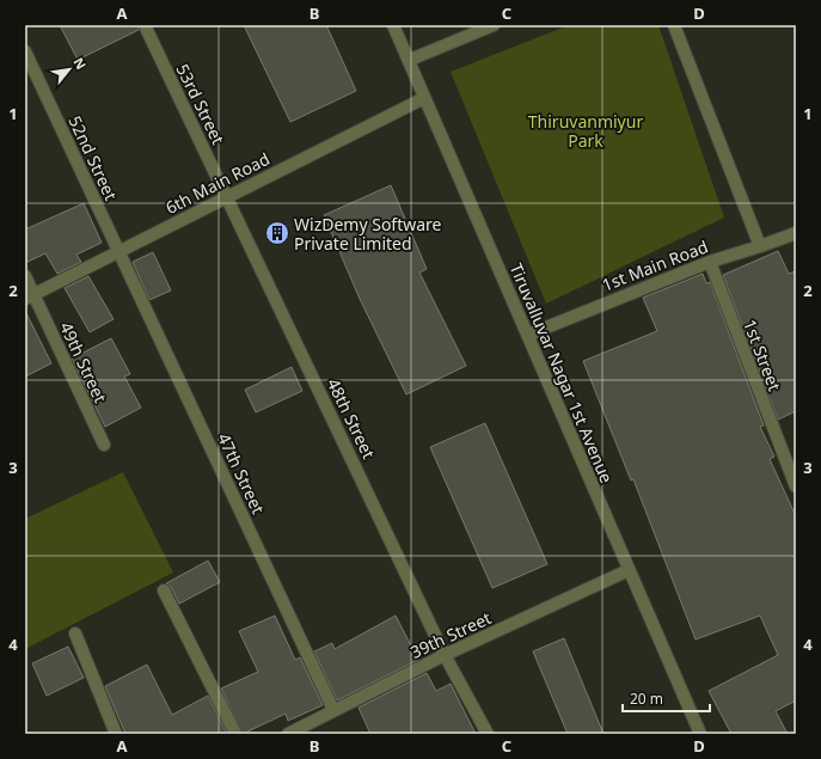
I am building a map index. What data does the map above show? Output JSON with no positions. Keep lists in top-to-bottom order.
{
  "streets": {
    "street": [
      "53rd Street",
      "52nd Street",
      "6th Main Road",
      "1st Main Road",
      "1st Street",
      "49th Street",
      "Tiruvalluvar Nagar 1st Avenue",
      "48th Street",
      "47th Street",
      "39th Street"
    ]
  },
  "crossings": [
    ["53rd Street", "6th Main Road"],
    ["53rd Street", "48th Street"],
    ["52nd Street", "6th Main Road"],
    ["52nd Street", "47th Street"],
    ["6th Main Road", "49th Street"],
    ["6th Main Road", "Tiruvalluvar Nagar 1st Avenue"],
    ["6th Main Road", "48th Street"],
    ["6th Main Road", "47th Street"],
    ["1st Main Road", "1st Street"],
    ["1st Main Road", "Tiruvalluvar Nagar 1st Avenue"],
    ["Tiruvalluvar Nagar 1st Avenue", "39th Street"],
    ["48th Street", "39th Street"],
    ["47th Street", "39th Street"]
  ],
  "parks": ["Thiruvanmiyur Park"],
  "places": {
    "building": ["WizDemy Software Private Limited"]
  },
  "scale_bar": "20 m",
  "north": "top right",
  "grid": {
    "columns": [
      "A",
      "B",
      "C",
      "D"
    ],
    "rows": [
      "1",
      "2",
      "3",
      "4"
    ]
  }
}
